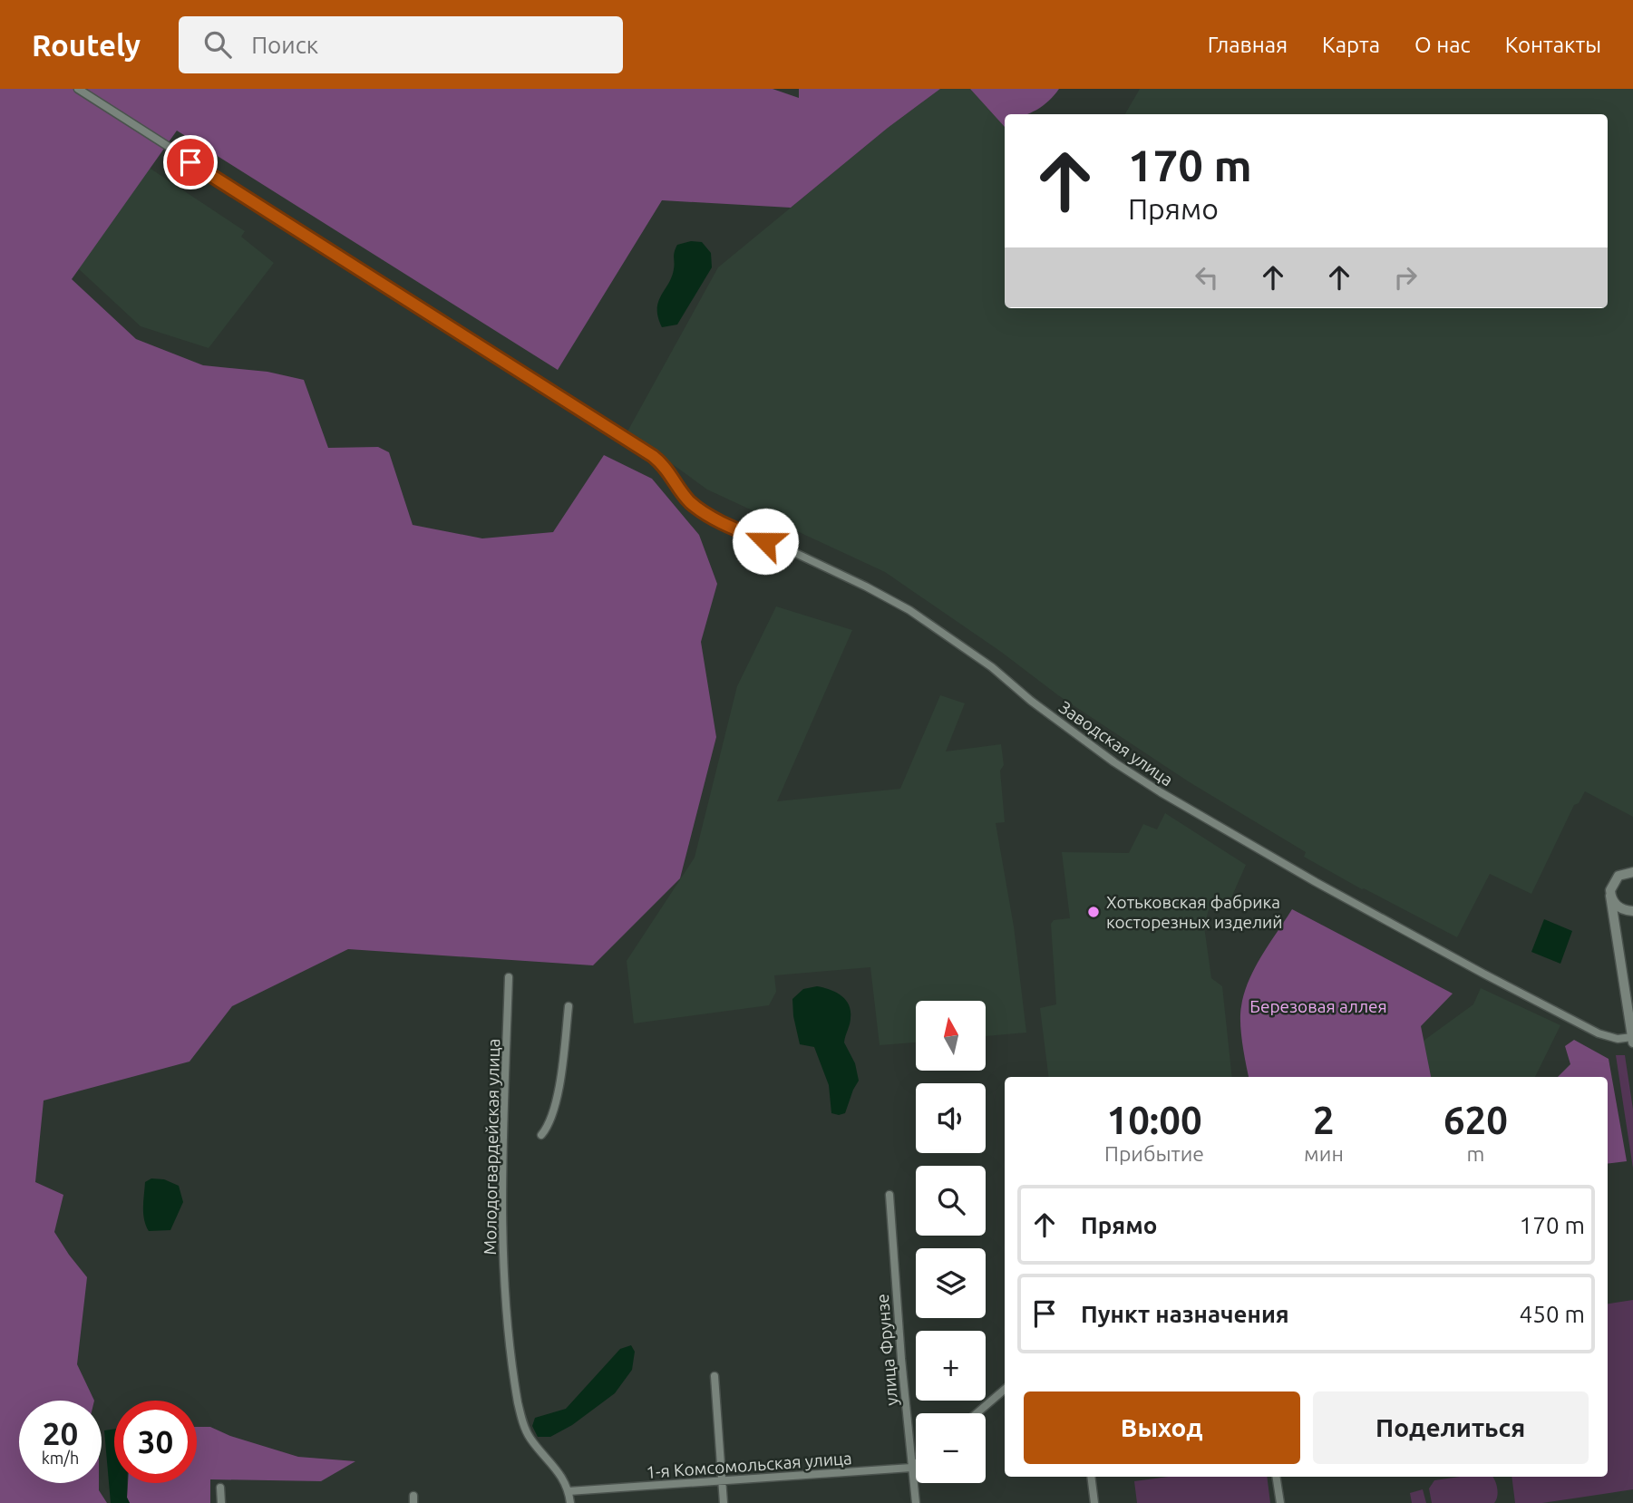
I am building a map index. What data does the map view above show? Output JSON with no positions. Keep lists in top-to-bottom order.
{
  "streets": {
    "street": [
      "Заводская улица",
      "Молодогвардейская улица",
      "улица Фрунзе",
      "1-я Комсомольская улица"
    ]
  },
  "crossings": [
    ["Молодогвардейская улица", "1-я Комсомольская улица"],
    ["улица Фрунзе", "1-я Комсомольская улица"]
  ],
  "parks": ["Березовая аллея"],
  "places": ["Хотьковская фабрика косторезных изделий"],
  "north": "top",
  "page": {
    "header": "Routely",
    "search": "Поиск",
    "nav": [
      "Главная",
      "Карта",
      "О нас",
      "Контакты"
    ],
    "turn": ["170 m", "Прямо"],
    "map_buttons": ["+", "−"],
    "eta": [
      "10:00",
      "Прибытие",
      "2",
      "мин",
      "620",
      "m"
    ],
    "list": [
      {
        "name": "Прямо",
        "value": "170 m"
      },
      {
        "name": "Пункт назначения",
        "value": "450 m"
      }
    ],
    "buttons": ["Выход", "Поделиться"],
    "speed": "20 km/h",
    "limit": "30"
  }
}
